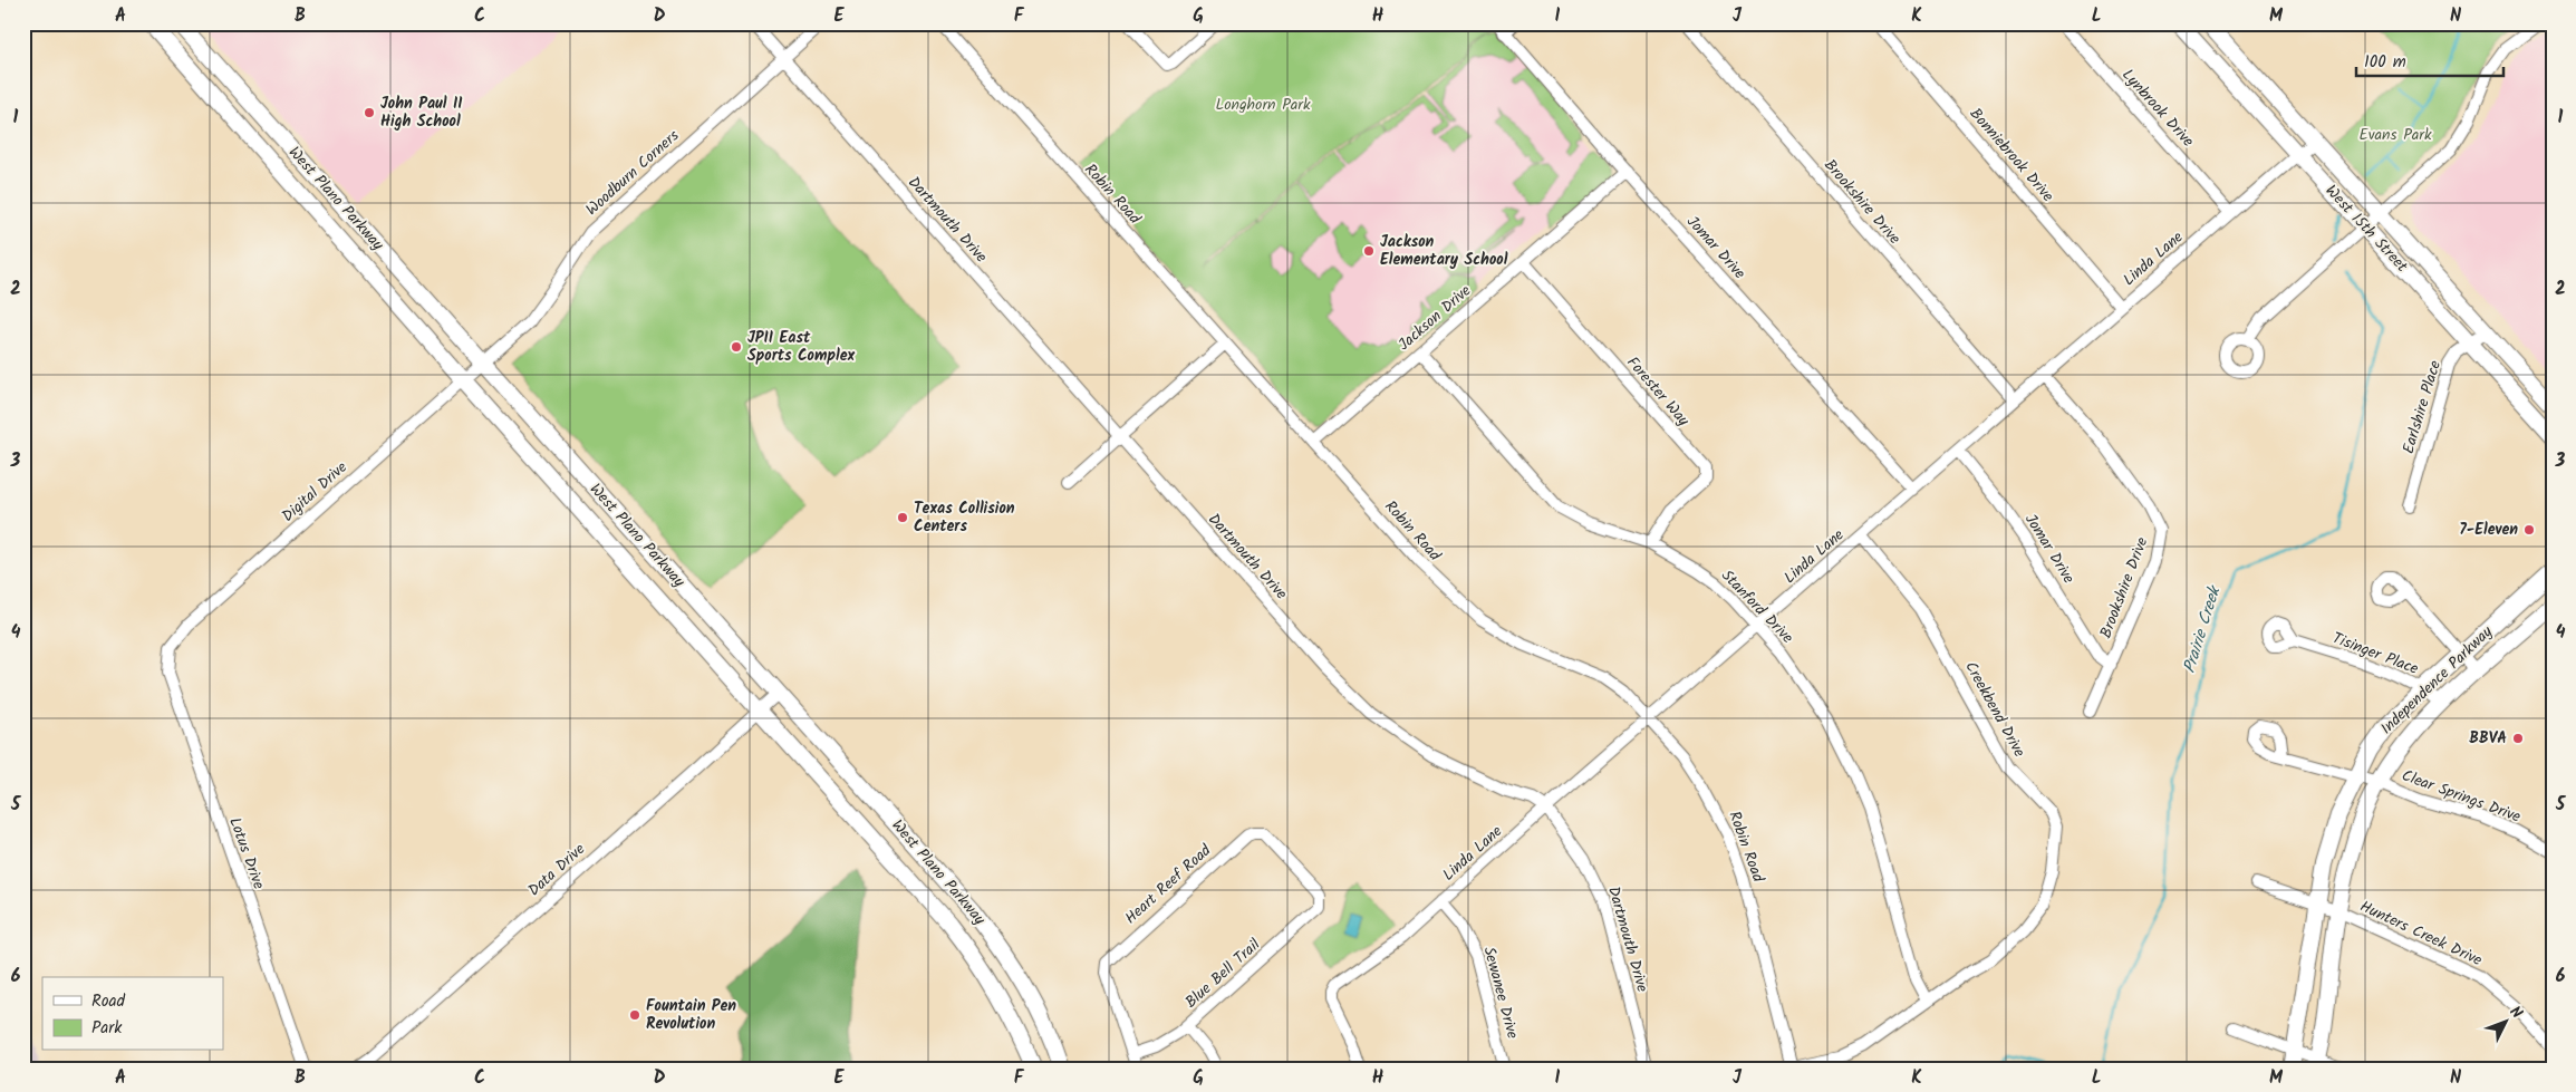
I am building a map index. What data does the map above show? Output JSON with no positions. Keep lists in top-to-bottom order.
{
  "streets": {
    "main road": ["West Plano Parkway", "West 15th Street", "Independence Parkway"],
    "street": [
      "Lynbrook Drive",
      "Bonniebrook Drive",
      "Woodburn Corners",
      "Robin Road",
      "Brookshire Drive",
      "Dartmouth Drive",
      "Jomar Drive",
      "Linda Lane",
      "Jackson Drive",
      "Forester Way",
      "Earlshire Place",
      "Digital Drive",
      "Stanford Drive",
      "Tisinger Place",
      "Creekbend Drive",
      "Clear Springs Drive",
      "Lotus Drive",
      "Data Drive",
      "Heart Reef Road",
      "Hunters Creek Drive",
      "Blue Bell Trail",
      "Sewanee Drive"
    ]
  },
  "crossings": [
    ["Lynbrook Drive", "Linda Lane"],
    ["Bonniebrook Drive", "Linda Lane"],
    ["Woodburn Corners", "West Plano Parkway"],
    ["Woodburn Corners", "Dartmouth Drive"],
    ["Woodburn Corners", "Digital Drive"],
    ["Robin Road", "Linda Lane"],
    ["Robin Road", "Jackson Drive"],
    ["Robin Road", "Creekbend Drive"],
    ["West Plano Parkway", "Digital Drive"],
    ["West Plano Parkway", "Data Drive"],
    ["Brookshire Drive", "Jomar Drive"],
    ["Brookshire Drive", "Linda Lane"],
    ["Dartmouth Drive", "Linda Lane"],
    ["West 15th Street", "Linda Lane"],
    ["West 15th Street", "Earlshire Place"],
    ["Jomar Drive", "Linda Lane"],
    ["Jomar Drive", "Jackson Drive"],
    ["Linda Lane", "Stanford Drive"],
    ["Linda Lane", "Creekbend Drive"],
    ["Linda Lane", "Sewanee Drive"],
    ["Jackson Drive", "Forester Way"],
    ["Jackson Drive", "Stanford Drive"],
    ["Forester Way", "Stanford Drive"],
    ["Digital Drive", "Lotus Drive"],
    ["Stanford Drive", "Creekbend Drive"],
    ["Tisinger Place", "Independence Parkway"],
    ["Independence Parkway", "Clear Springs Drive"],
    ["Independence Parkway", "Hunters Creek Drive"],
    ["Heart Reef Road", "Blue Bell Trail"]
  ],
  "water": ["Prairie Creek"],
  "parks": ["Longhorn Park", "Evans Park"],
  "places": [
    "John Paul II High School",
    "Jackson Elementary School",
    "JPII East Sports Complex",
    "Texas Collision Centers",
    "7-Eleven",
    "BBVA",
    "Fountain Pen Revolution"
  ],
  "legend": ["Road", "Park"],
  "scale_bar": "100 m",
  "north": "top right",
  "grid": {
    "columns": [
      "A",
      "B",
      "C",
      "D",
      "E",
      "F",
      "G",
      "H",
      "I",
      "J",
      "K",
      "L",
      "M",
      "N"
    ],
    "rows": [
      "1",
      "2",
      "3",
      "4",
      "5",
      "6"
    ]
  }
}
